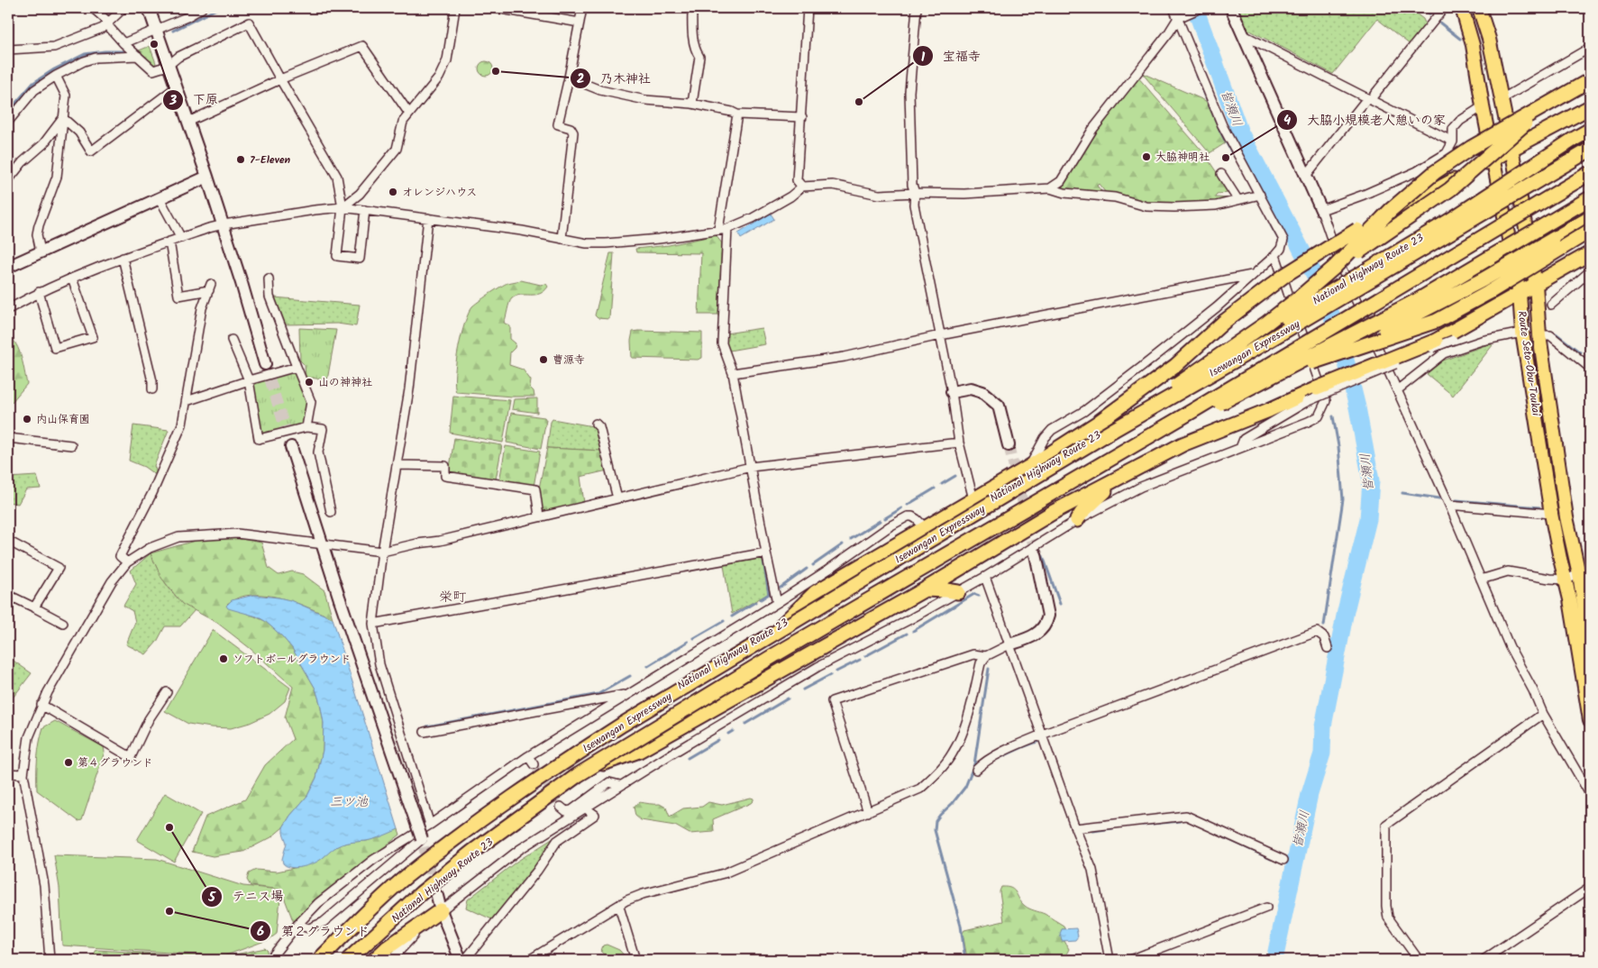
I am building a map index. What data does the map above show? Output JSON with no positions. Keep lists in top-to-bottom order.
{
  "streets": {
    "highway": ["National Highway Route 23", "Isewangan Expressway"],
    "main road": ["Route Seto-Obu-Toukai"]
  },
  "crossings": [
    ["National Highway Route 23", "Isewangan Expressway"]
  ],
  "districts": ["栄町"],
  "water": ["皆瀬川", "三ツ池"],
  "places": [
    "下原",
    "乃木神社",
    "宝福寺",
    "大脇神明社",
    "大脇小規模老人憩いの家",
    "7-Eleven",
    "オレンジハウス",
    "曹源寺",
    "山の神神社",
    "内山保育園",
    "ソフトボールグラウンド",
    "第４グラウンド",
    "テニス場",
    "第２グラウンド"
  ]
}
